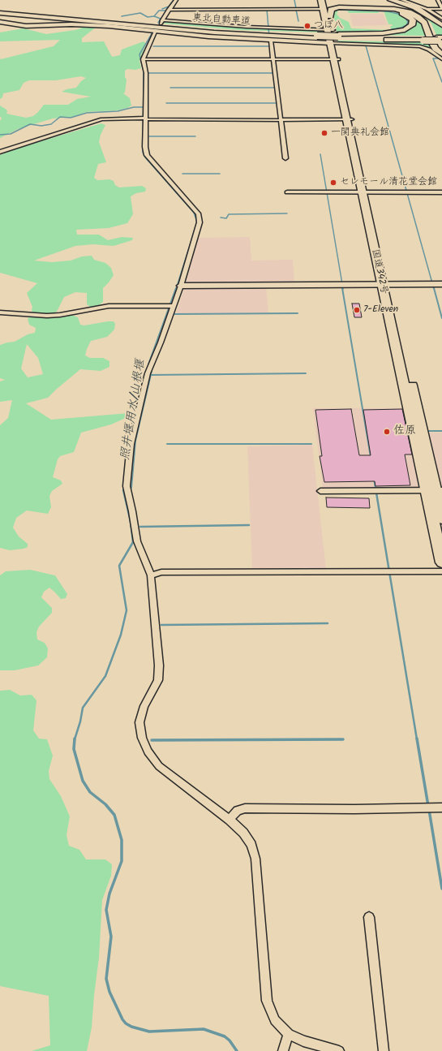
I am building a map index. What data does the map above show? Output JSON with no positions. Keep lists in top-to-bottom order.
{
  "streets": {
    "highway": ["東北自動車道", "国道342号"]
  },
  "crossings": [
    ["東北自動車道", "国道342号"]
  ],
  "water": ["照井堰用水/山根堰"],
  "places": [
    "つぼ八",
    "一関典礼会館",
    "セレモール清花堂会館",
    "7-Eleven",
    "佐原"
  ]
}
